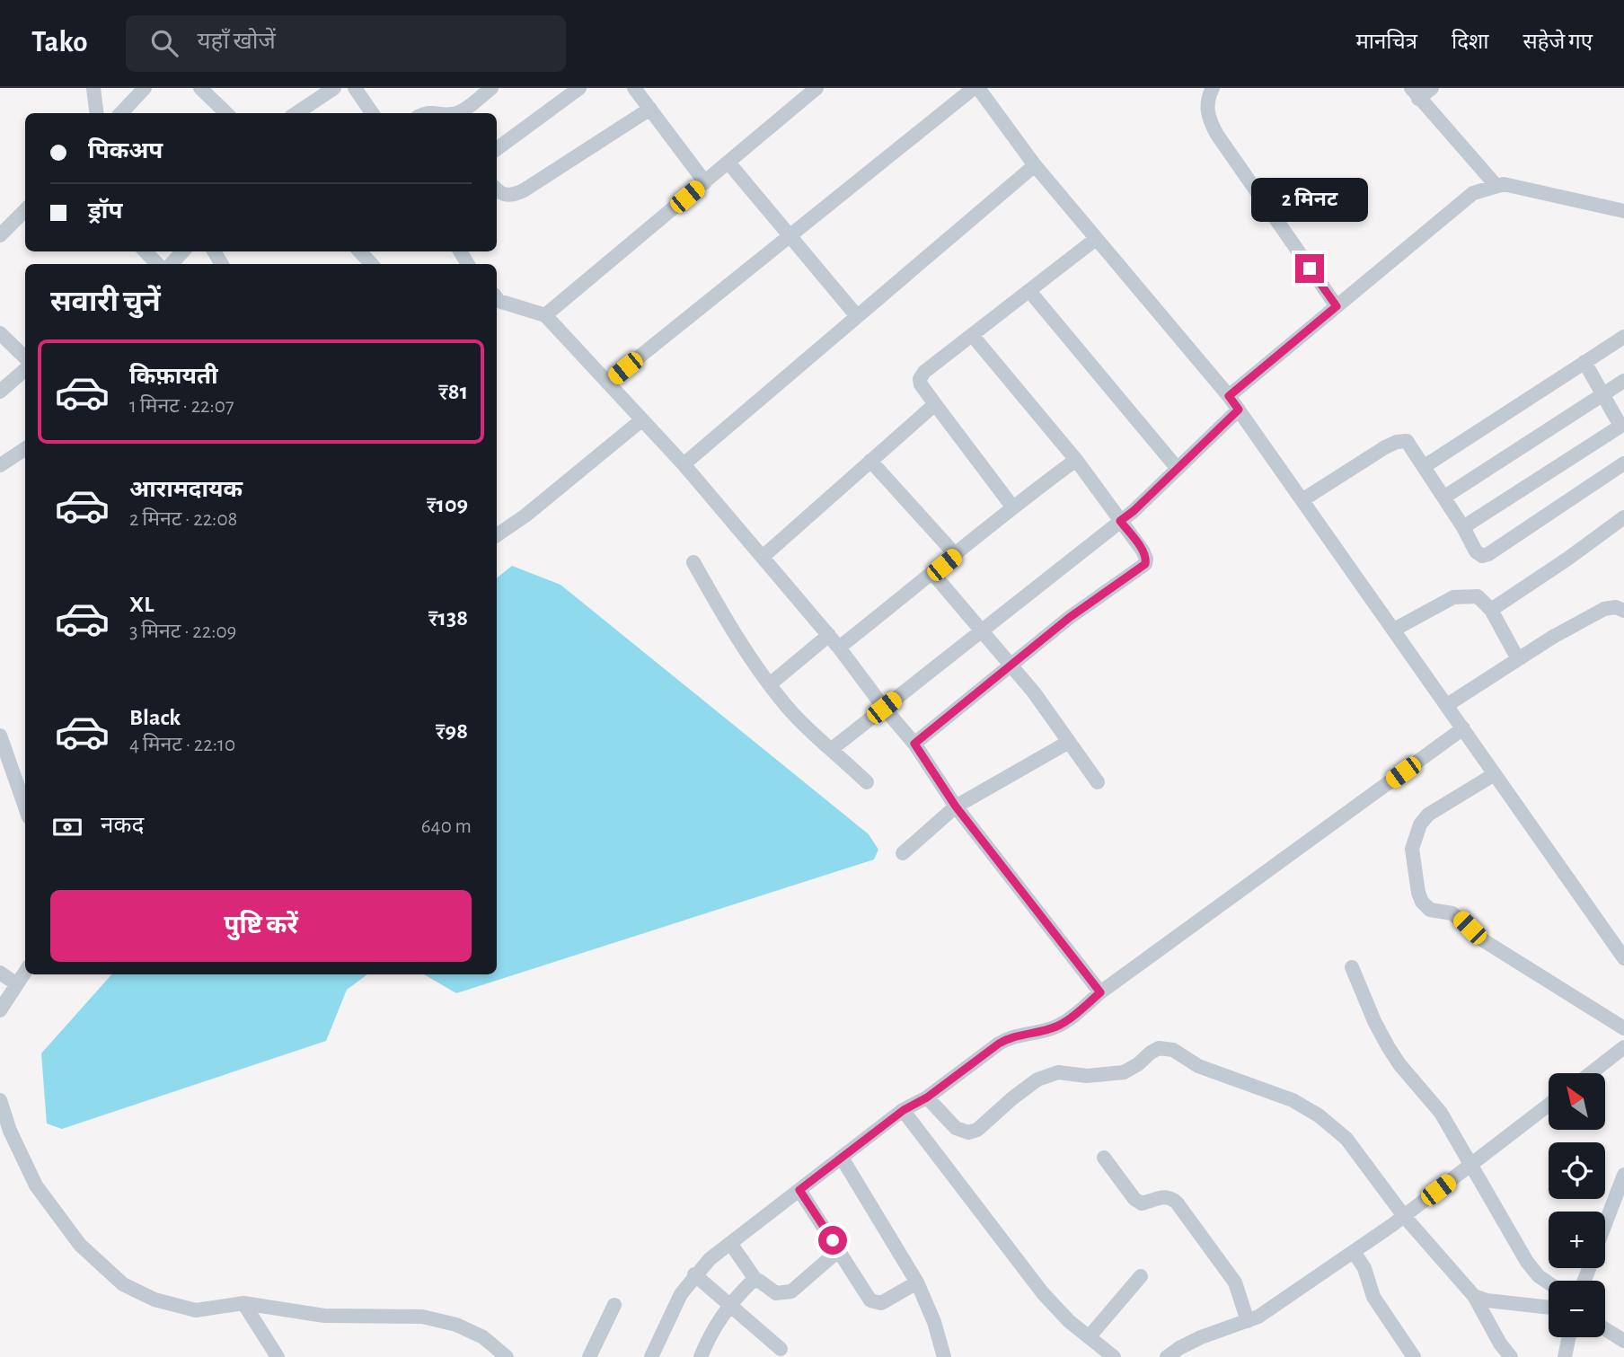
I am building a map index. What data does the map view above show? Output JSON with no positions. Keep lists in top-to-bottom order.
{
  "north": "top left",
  "page": {
    "header": "Tako",
    "search": "यहाँ खोजें",
    "nav": ["मानचित्र", "दिशा", "सहेजे गए"],
    "banner": ["पिकअप", "ड्रॉप"],
    "bubble": "2 मिनट",
    "heading": "सवारी चुनें",
    "list": [
      {
        "name": "किफ़ायती",
        "note": "1 मिनट · 22:07",
        "value": "₹81"
      },
      {
        "name": "आरामदायक",
        "note": "2 मिनट · 22:08",
        "value": "₹109"
      },
      {
        "name": "XL",
        "note": "3 मिनट · 22:09",
        "value": "₹138"
      },
      {
        "name": "Black",
        "note": "4 मिनट · 22:10",
        "value": "₹98"
      }
    ],
    "pay": ["नकद", "640 m"],
    "buttons": "पुष्टि करें",
    "map_buttons": ["+", "−"]
  }
}
